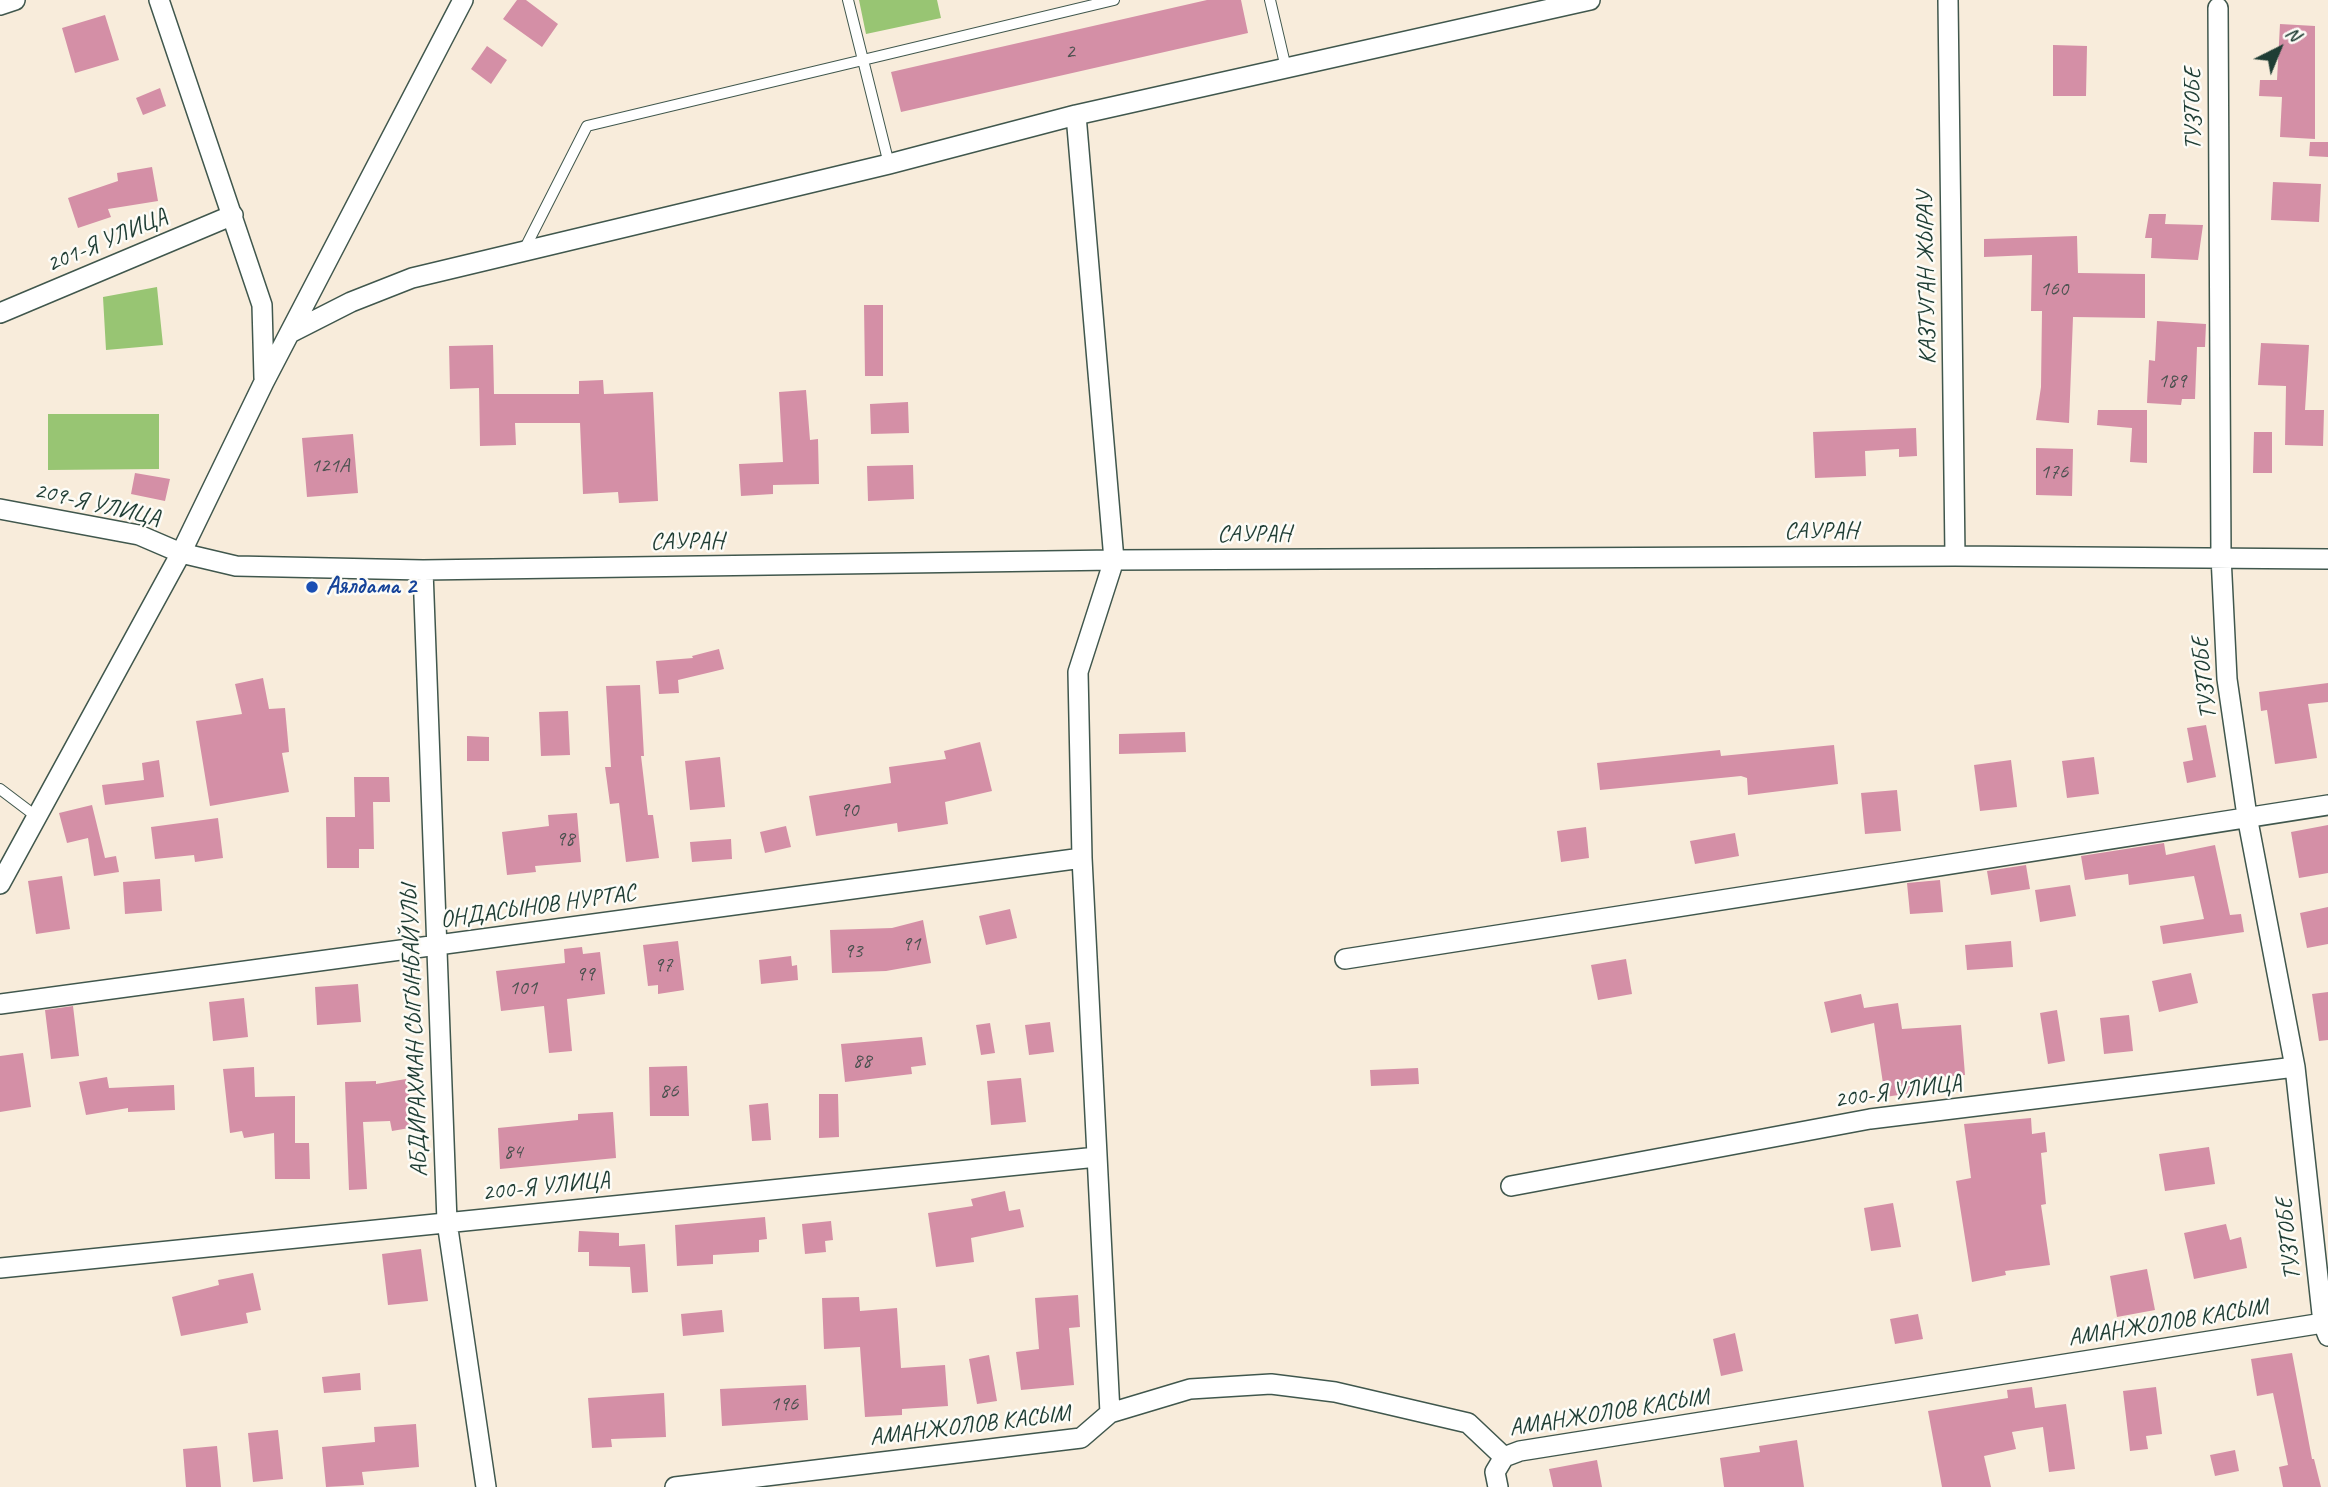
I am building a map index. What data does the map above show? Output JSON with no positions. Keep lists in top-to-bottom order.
{
  "streets": {
    "street": [
      "ТУЗТОБЕ",
      "201-Я УЛИЦА",
      "КАЗТУГАН ЖЫРАУ",
      "209-Я УЛИЦА",
      "САУРАН",
      "ОНДАСЫНОВ НУРТАС",
      "АБДИРАХМАН СЫГЫНБАЙУЛЫ",
      "200-Я УЛИЦА",
      "АМАНЖОЛОВ КАСЫМ"
    ]
  },
  "crossings": [
    ["ТУЗТОБЕ", "САУРАН"],
    ["ТУЗТОБЕ", "200-Я УЛИЦА"],
    ["ТУЗТОБЕ", "АМАНЖОЛОВ КАСЫМ"],
    ["КАЗТУГАН ЖЫРАУ", "САУРАН"],
    ["209-Я УЛИЦА", "САУРАН"],
    ["САУРАН", "АБДИРАХМАН СЫГЫНБАЙУЛЫ"],
    ["ОНДАСЫНОВ НУРТАС", "АБДИРАХМАН СЫГЫНБАЙУЛЫ"],
    ["АБДИРАХМАН СЫГЫНБАЙУЛЫ", "200-Я УЛИЦА"]
  ],
  "places": ["Аялдама 2"],
  "house_numbers": [
    "2",
    "160",
    "189",
    "121А",
    "176",
    "90",
    "98",
    "91",
    "93",
    "97",
    "99",
    "101",
    "88",
    "86",
    "84",
    "196"
  ],
  "north": "top right"
}
